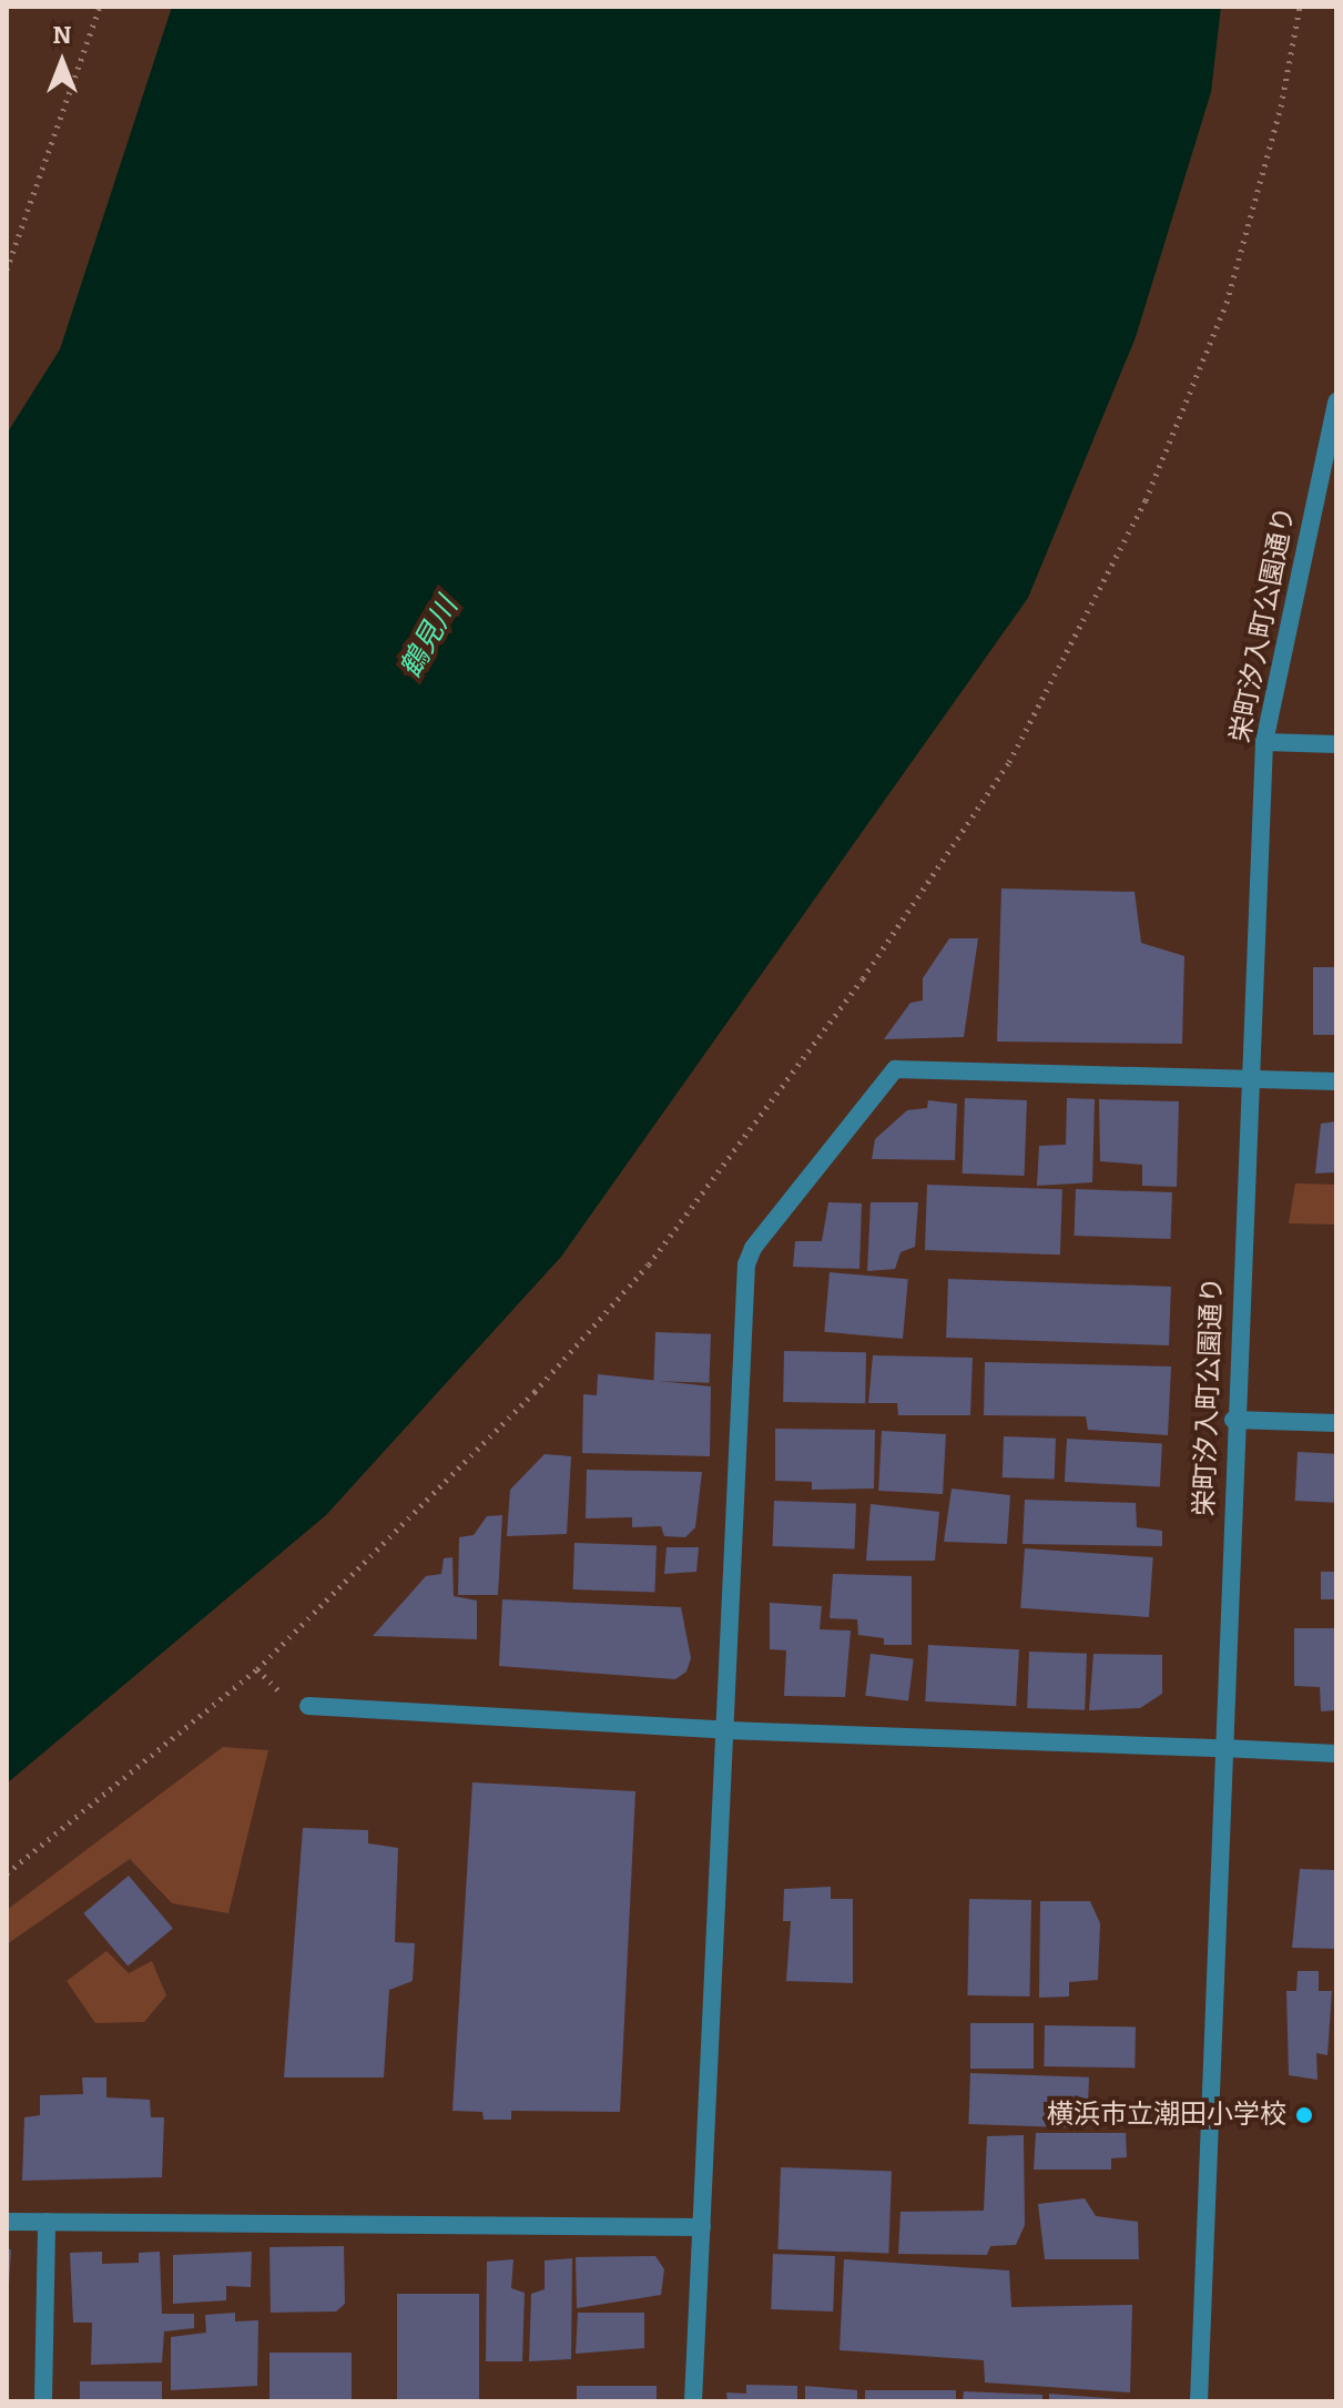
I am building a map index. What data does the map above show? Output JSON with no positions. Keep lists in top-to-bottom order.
{
  "streets": {
    "street": ["栄町汐入町公園通り"]
  },
  "water": ["鶴見川"],
  "places": ["横浜市立潮田小学校"],
  "north": "top"
}
